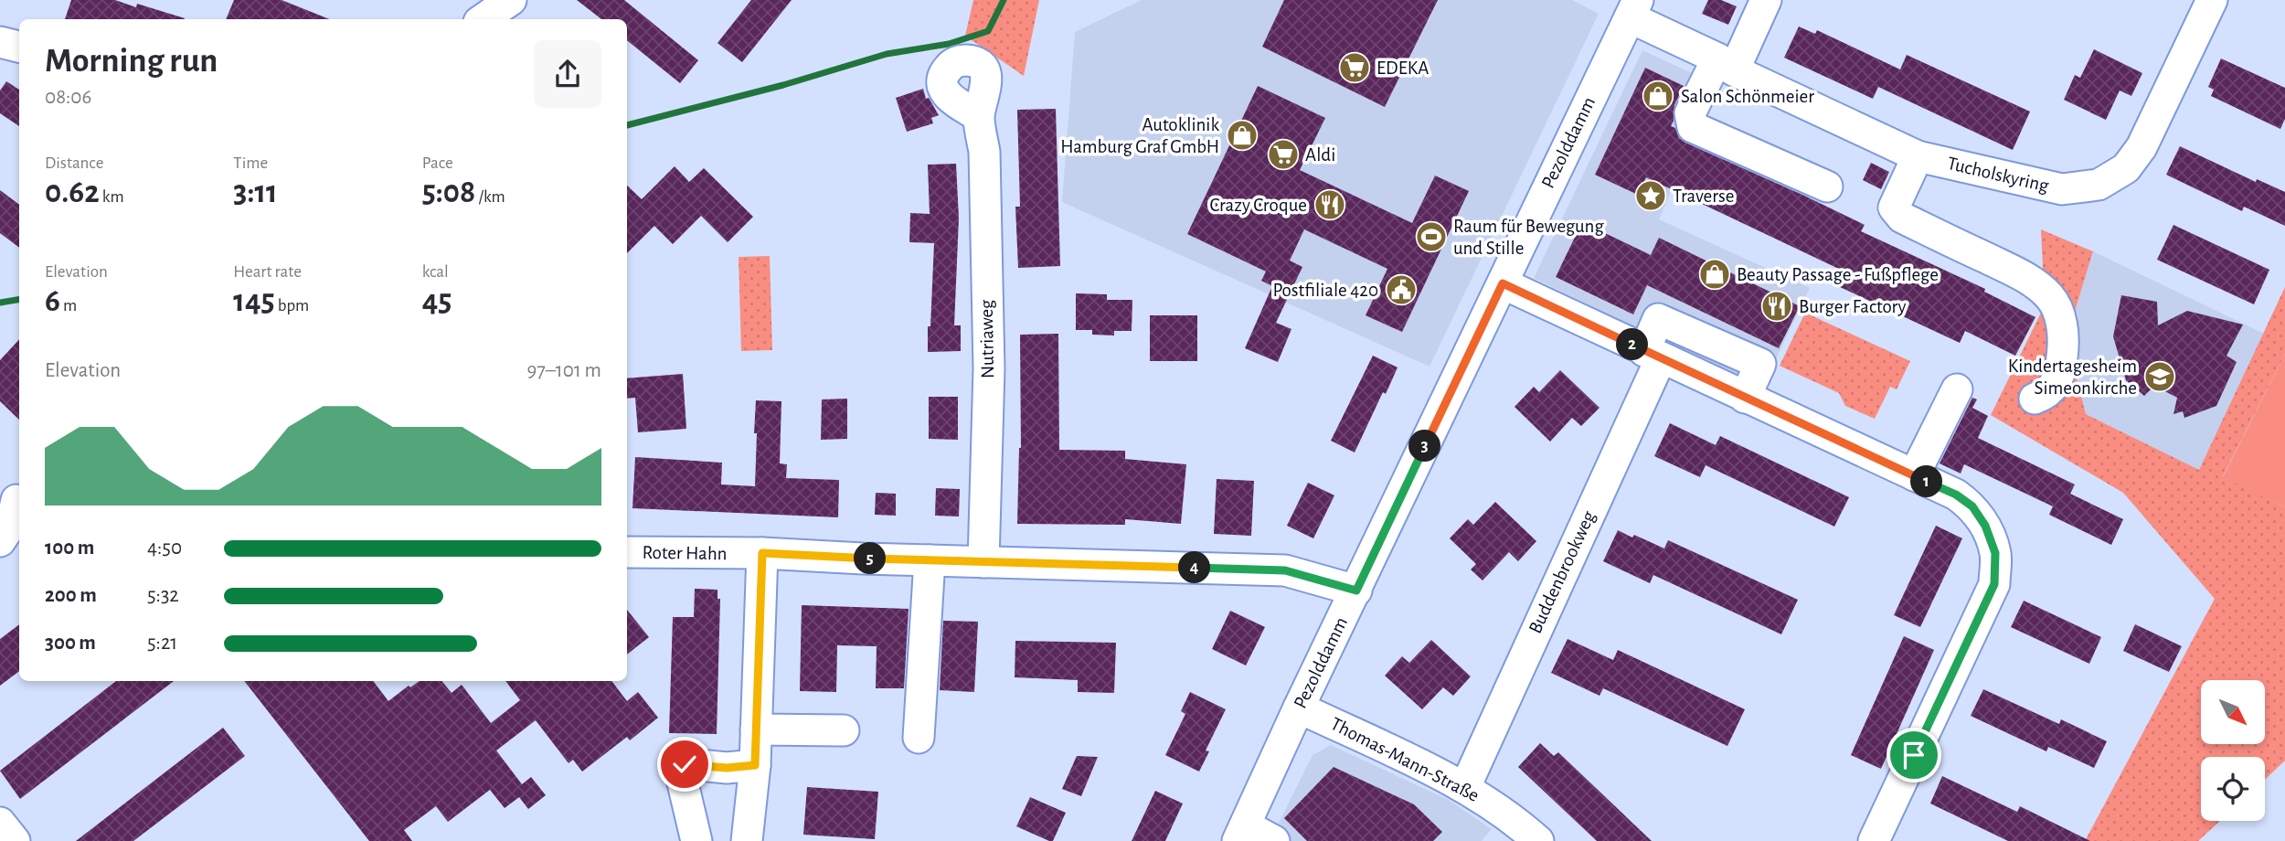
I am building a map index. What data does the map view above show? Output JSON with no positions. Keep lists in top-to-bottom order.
{
  "streets": {
    "street": [
      "Pezolddamm",
      "Tucholskyring",
      "Nutriaweg",
      "Roter Hahn",
      "Buddenbrookweg",
      "Thomas-Mann-Straße"
    ]
  },
  "crossings": [
    ["Pezolddamm", "Tucholskyring"],
    ["Pezolddamm", "Roter Hahn"],
    ["Pezolddamm", "Thomas-Mann-Straße"],
    ["Nutriaweg", "Roter Hahn"],
    ["Buddenbrookweg", "Thomas-Mann-Straße"]
  ],
  "places": {
    "supermarket": ["EDEKA", "Aldi"],
    "shop": ["Salon Schönmeier", "Autoklinik Hamburg Graf GmbH", "Beauty Passage - Fußpflege"],
    "place": ["Traverse"],
    "restaurant": ["Crazy Croque", "Burger Factory"],
    "sports": ["Raum für Bewegung und Stille"],
    "public building": ["Postfiliale 420"],
    "school or university": ["Kindertagesheim Simeonkirche"]
  },
  "north": "bottom right",
  "page": {
    "heading": ["Morning run", "08:06"],
    "stats": [
      ["Distance", "0.62 km"],
      ["Time", "3:11"],
      ["Pace", "5:08 /km"],
      ["Elevation", "6 m"],
      ["Heart rate", "145 bpm"],
      ["kcal", "45"]
    ],
    "pins": [
      "2",
      "3",
      "1",
      "5",
      "4"
    ],
    "chart": ["Elevation", "97–101 m"],
    "list": [
      {
        "name": "100 m",
        "note": "4:50"
      },
      {
        "name": "200 m",
        "note": "5:32"
      },
      {
        "name": "300 m",
        "note": "5:21"
      }
    ]
  }
}
